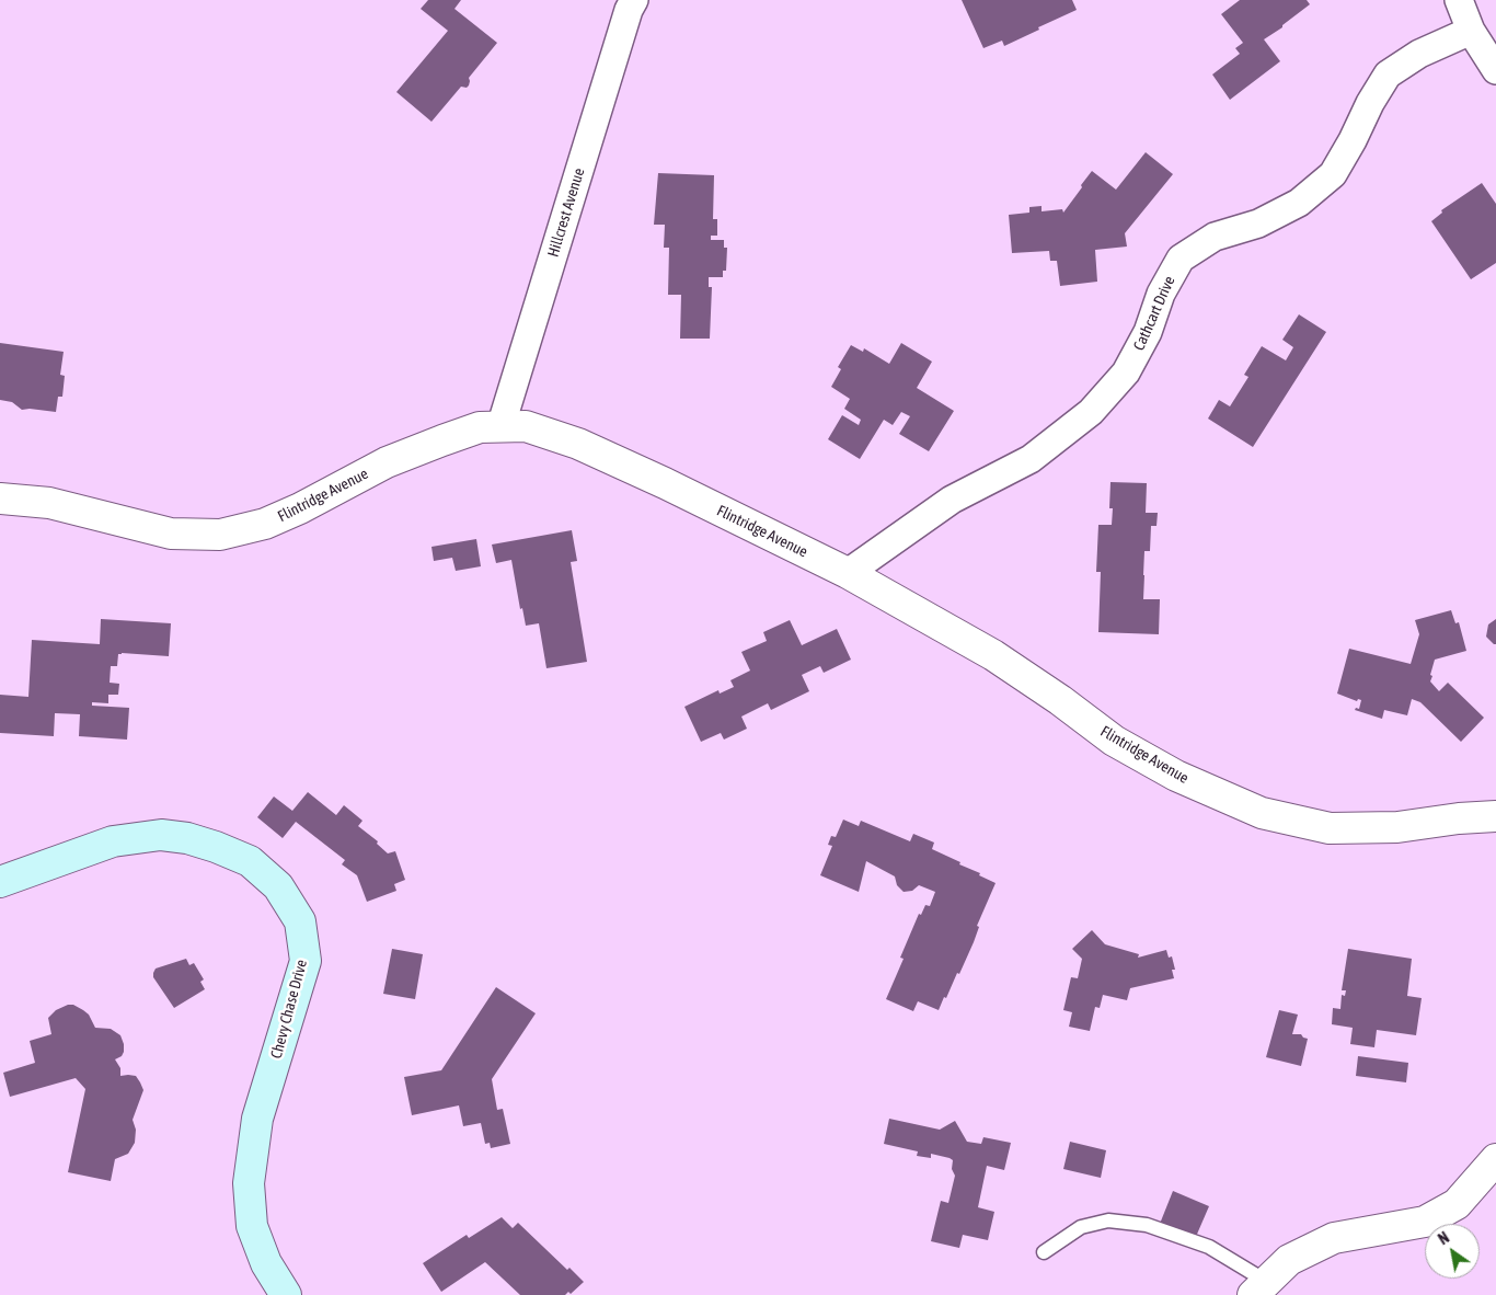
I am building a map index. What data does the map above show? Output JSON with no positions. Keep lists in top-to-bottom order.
{
  "streets": {
    "main road": ["Chevy Chase Drive"],
    "street": ["Hillcrest Avenue", "Cathcart Drive", "Flintridge Avenue"]
  },
  "crossings": [
    ["Hillcrest Avenue", "Flintridge Avenue"],
    ["Cathcart Drive", "Flintridge Avenue"]
  ],
  "north": "top left"
}
